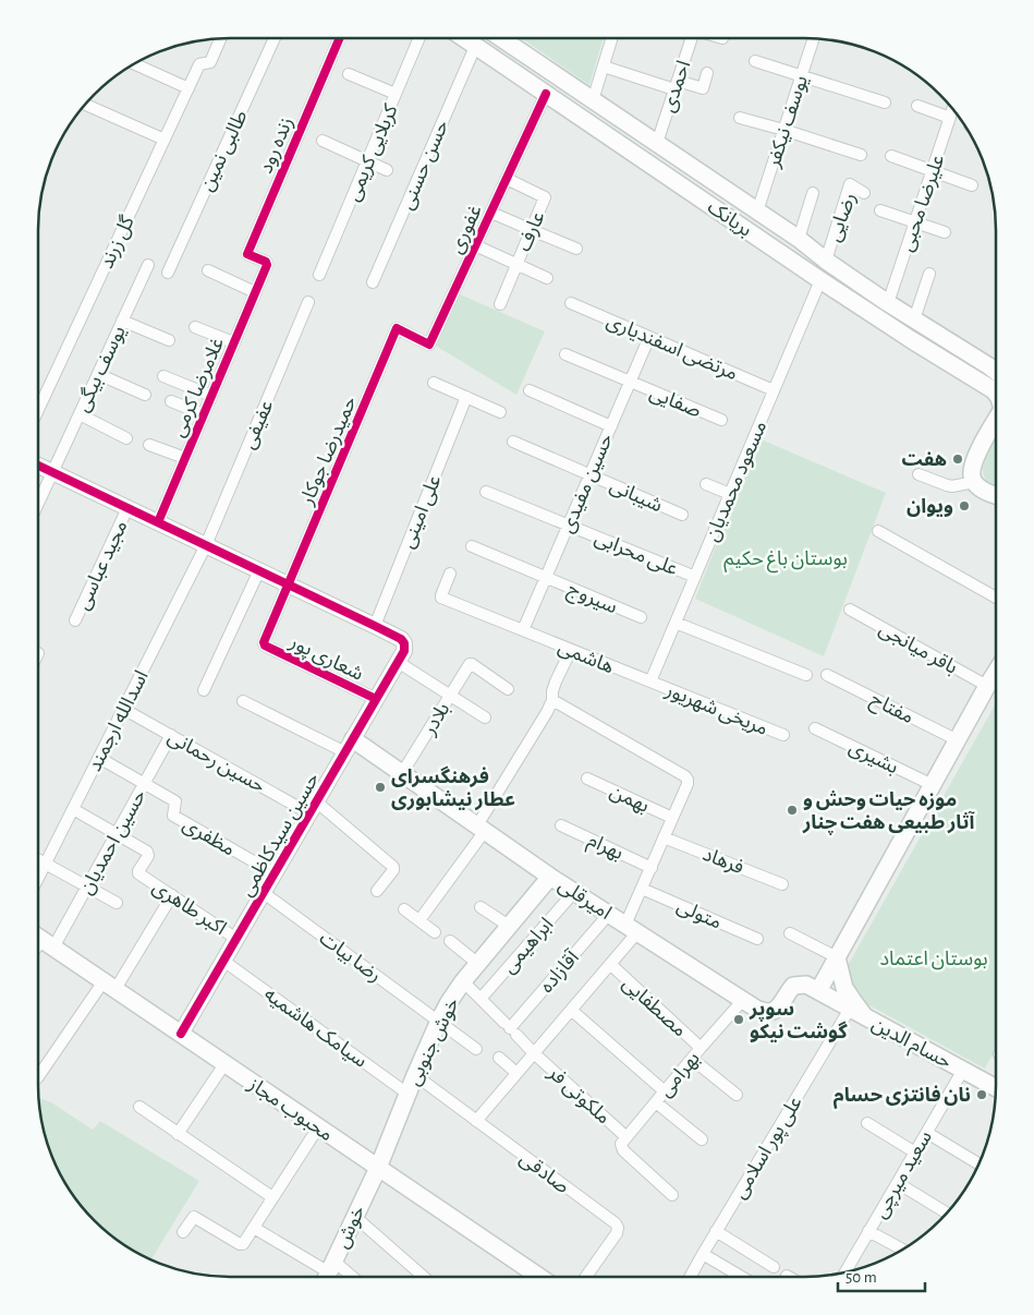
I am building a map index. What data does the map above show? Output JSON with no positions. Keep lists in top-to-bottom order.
{
  "streets": {
    "main road": [
      "بریانک",
      "امیرقلی",
      "خوش جنوبی",
      "حسام الدین",
      "محبوب مجاز",
      "خوش"
    ],
    "street": [
      "احمدی",
      "یوسف نیکفر",
      "زنده رود",
      "طالبی نمین",
      "کربلایی کریمی",
      "حسن حسنی",
      "علیرضا محبی",
      "رضایی",
      "غفوری",
      "عارف",
      "گل زرند",
      "مرتضی اسفندیاری",
      "یوسف بیگی",
      "غلامرضا کرمی",
      "صفایی",
      "عفیفی",
      "حمیدرضا جوکار",
      "مسعود محمدیان",
      "حسین مفیدی",
      "شیبانی",
      "علی امینی",
      "علی محرابی",
      "مجید عباسی",
      "سیروج",
      "باقر میانجی",
      "هاشمی",
      "شعاری پور",
      "مفتاح",
      "مریخی شهریور",
      "بلادر",
      "اسدالله ارجمند",
      "بشیری",
      "حسین رحمانی",
      "بهمن",
      "حسین سیدکاظمی",
      "مظفری",
      "حسین احمدیان",
      "بهرام",
      "فرهاد",
      "اکبر طاهری",
      "متولی",
      "ابراهیمی",
      "رضا بیات",
      "آقازاده",
      "مصطفایی",
      "سیامک هاشمیه",
      "بهرامی",
      "ملکوتی فر",
      "علی پور اسلامی",
      "صادقی",
      "سعید میرچی"
    ]
  },
  "crossings": [
    ["احمدی", "بریانک"],
    ["یوسف نیکفر", "بریانک"],
    ["زنده رود", "غلامرضا کرمی"],
    ["حسن حسنی", "بریانک"],
    ["علیرضا محبی", "بریانک"],
    ["رضایی", "بریانک"],
    ["بریانک", "غفوری"],
    ["بریانک", "مسعود محمدیان"],
    ["غفوری", "عارف"],
    ["غفوری", "حمیدرضا جوکار"],
    ["مرتضی اسفندیاری", "مسعود محمدیان"],
    ["مرتضی اسفندیاری", "حسین مفیدی"],
    ["صفایی", "حسین مفیدی"],
    ["عفیفی", "اسدالله ارجمند"],
    ["حمیدرضا جوکار", "شعاری پور"],
    ["مسعود محمدیان", "علی محرابی"],
    ["مسعود محمدیان", "هاشمی"],
    ["مسعود محمدیان", "مریخی شهریور"],
    ["حسین مفیدی", "شیبانی"],
    ["حسین مفیدی", "علی محرابی"],
    ["حسین مفیدی", "سیروج"],
    ["حسین مفیدی", "هاشمی"],
    ["هاشمی", "مریخی شهریور"],
    ["شعاری پور", "حسین سیدکاظمی"],
    ["بلادر", "امیرقلی"],
    ["اسدالله ارجمند", "حسین رحمانی"],
    ["حسین رحمانی", "حسین سیدکاظمی"],
    ["حسین رحمانی", "حسین احمدیان"],
    ["حسین سیدکاظمی", "مظفری"],
    ["حسین سیدکاظمی", "امیرقلی"],
    ["حسین سیدکاظمی", "اکبر طاهری"],
    ["حسین سیدکاظمی", "رضا بیات"],
    ["حسین سیدکاظمی", "سیامک هاشمیه"],
    ["حسین سیدکاظمی", "محبوب مجاز"],
    ["مظفری", "حسین احمدیان"],
    ["حسین احمدیان", "اکبر طاهری"],
    ["حسین احمدیان", "محبوب مجاز"],
    ["امیرقلی", "ابراهیمی"],
    ["امیرقلی", "آقازاده"],
    ["امیرقلی", "خوش جنوبی"],
    ["امیرقلی", "حسام الدین"],
    ["امیرقلی", "بهرامی"],
    ["ابراهیمی", "ملکوتی فر"],
    ["رضا بیات", "خوش جنوبی"],
    ["آقازاده", "ملکوتی فر"],
    ["مصطفایی", "بهرامی"],
    ["سیامک هاشمیه", "خوش جنوبی"],
    ["خوش جنوبی", "ملکوتی فر"],
    ["خوش جنوبی", "محبوب مجاز"],
    ["خوش جنوبی", "صادقی"],
    ["خوش جنوبی", "خوش"],
    ["حسام الدین", "علی پور اسلامی"],
    ["حسام الدین", "سعید میرچی"],
    ["بهرامی", "ملکوتی فر"],
    ["محبوب مجاز", "خوش"]
  ],
  "parks": ["بوستان باغ حکیم", "بوستان اعتماد"],
  "places": [
    "هفت",
    "ویوان",
    "فرهنگسرای عطار نیشابوری",
    "موزه حیات وحش و آثار طبیعی هفت چنار",
    "سوپر گوشت نیکو",
    "نان فانتزی حسام"
  ],
  "scale_bar": "50 m"
}
